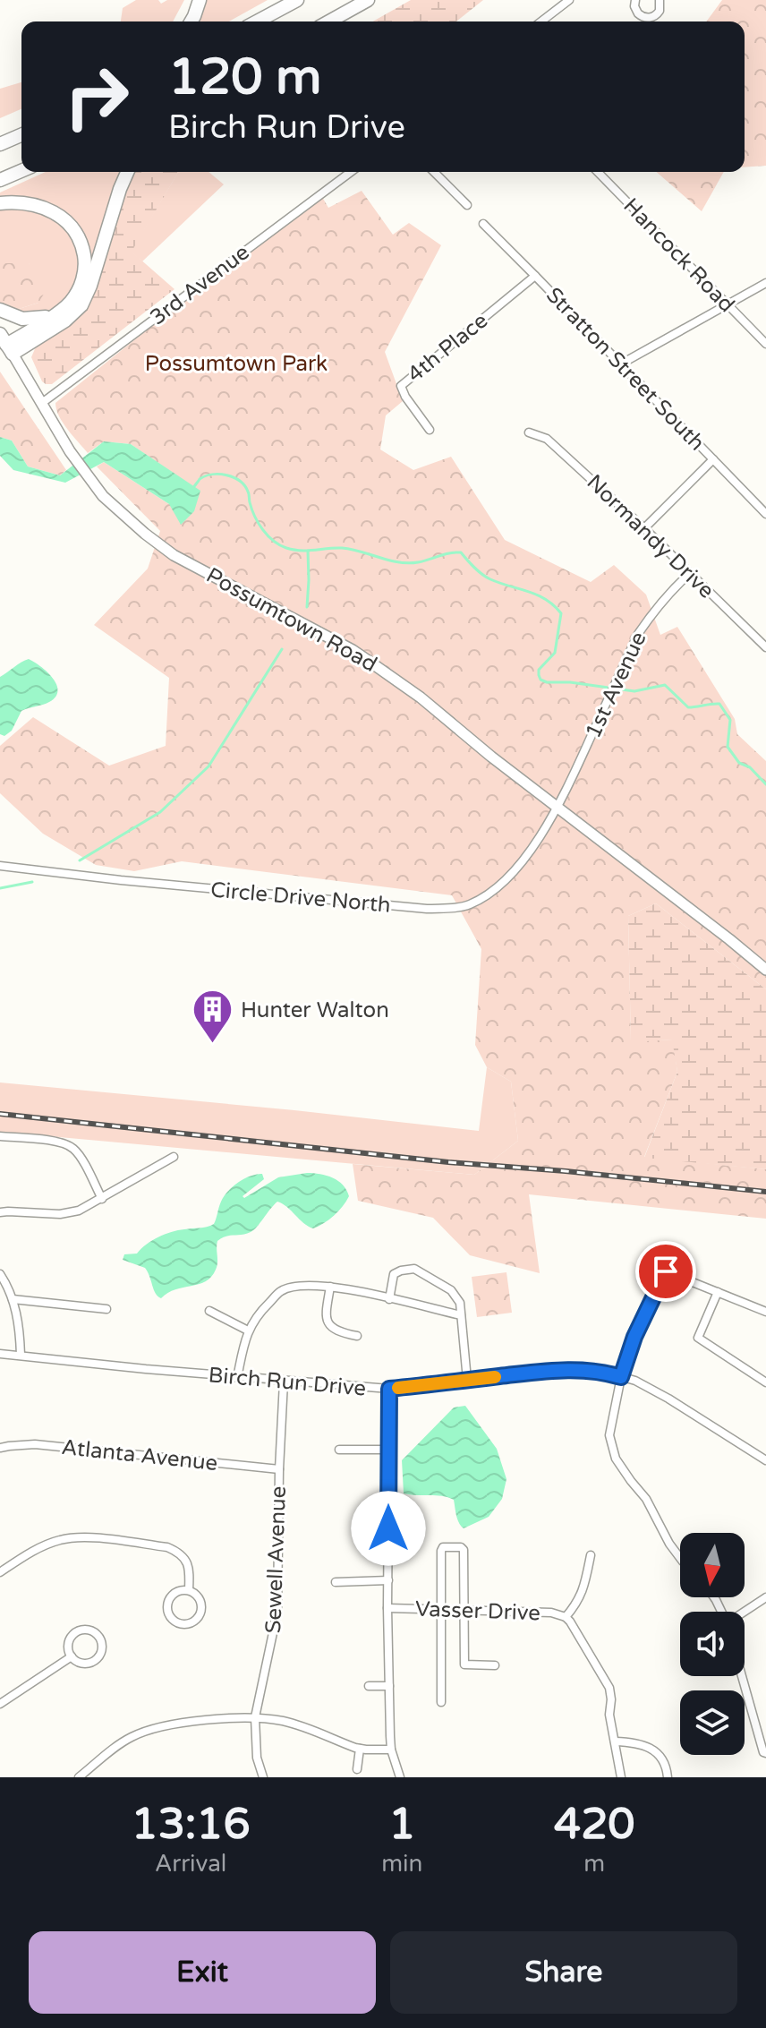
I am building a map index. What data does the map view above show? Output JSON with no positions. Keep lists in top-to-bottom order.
{
  "streets": {
    "main road": ["Possumtown Road"],
    "street": [
      "Hancock Road",
      "3rd Avenue",
      "4th Place",
      "Stratton Street South",
      "Normandy Drive",
      "1st Avenue",
      "Circle Drive North",
      "Birch Run Drive",
      "Atlanta Avenue",
      "Sewell Avenue",
      "Vasser Drive"
    ]
  },
  "crossings": [
    ["3rd Avenue", "Possumtown Road"],
    ["4th Place", "Stratton Street South"],
    ["Normandy Drive", "1st Avenue"],
    ["Possumtown Road", "1st Avenue"],
    ["Possumtown Road", "Circle Drive North"],
    ["1st Avenue", "Circle Drive North"],
    ["Birch Run Drive", "Sewell Avenue"],
    ["Atlanta Avenue", "Sewell Avenue"]
  ],
  "parks": ["Possumtown Park"],
  "places": {
    "building": ["Hunter Walton"]
  },
  "north": "bottom",
  "page": {
    "turn": ["120 m", "Birch Run Drive"],
    "eta": [
      "13:16",
      "Arrival",
      "1",
      "min",
      "420",
      "m"
    ],
    "buttons": ["Exit", "Share"]
  }
}
